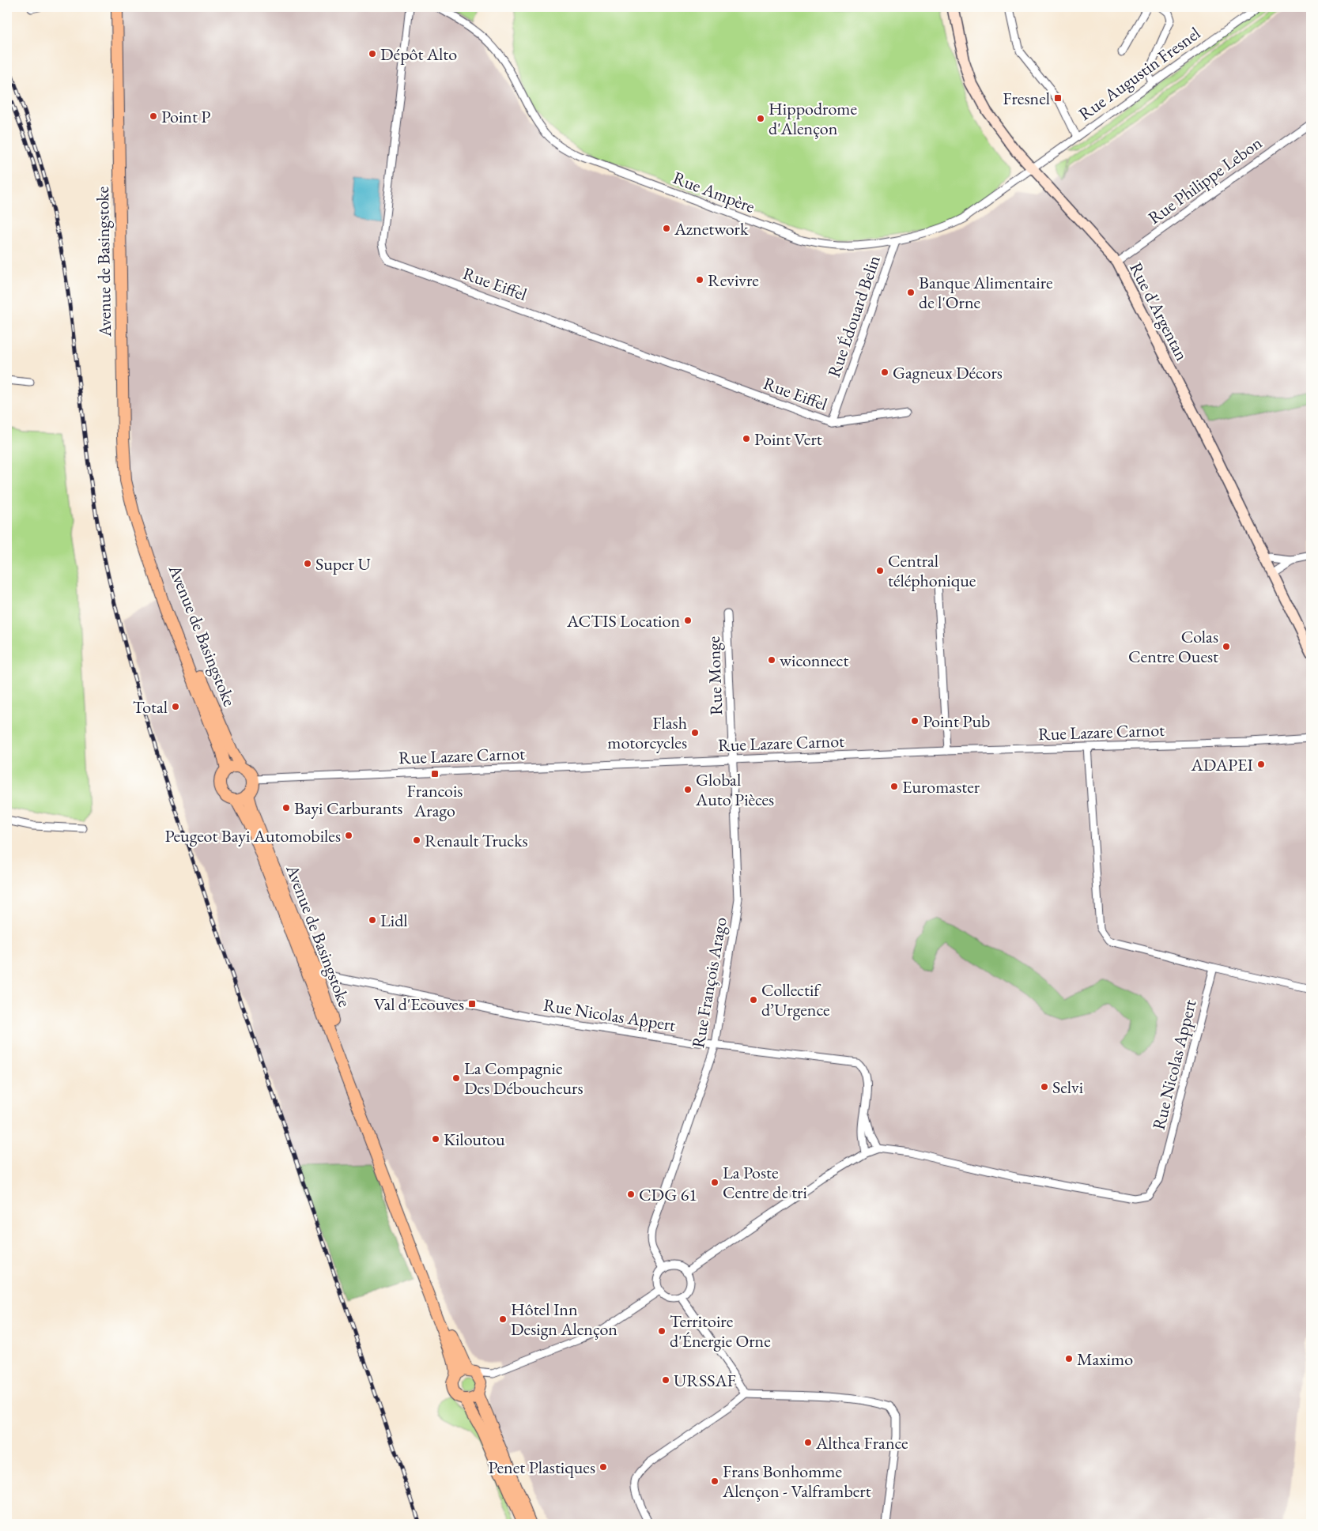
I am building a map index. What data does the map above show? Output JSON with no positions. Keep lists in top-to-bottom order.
{
  "streets": {
    "main road": ["Avenue de Basingstoke", "Rue d'Argentan"],
    "street": [
      "Rue Augustin Fresnel",
      "Rue Philippe Lebon",
      "Rue Ampère",
      "Rue Eiffel",
      "Rue Édouard Belin",
      "Rue Monge",
      "Rue Lazare Carnot",
      "Rue François Arago",
      "Rue Nicolas Appert"
    ]
  },
  "crossings": [
    ["Rue Augustin Fresnel", "Rue Ampère"],
    ["Rue Augustin Fresnel", "Rue d'Argentan"],
    ["Rue Philippe Lebon", "Rue d'Argentan"],
    ["Rue Ampère", "Rue d'Argentan"],
    ["Rue Ampère", "Rue Édouard Belin"],
    ["Avenue de Basingstoke", "Rue Lazare Carnot"],
    ["Avenue de Basingstoke", "Rue Nicolas Appert"],
    ["Rue Eiffel", "Rue Édouard Belin"],
    ["Rue Monge", "Rue Lazare Carnot"],
    ["Rue Monge", "Rue François Arago"],
    ["Rue Lazare Carnot", "Rue François Arago"],
    ["Rue François Arago", "Rue Nicolas Appert"]
  ],
  "places": {
    "other": [
      "Dépôt Alto",
      "Point P",
      "Hippodrome d'Alençon",
      "Aznetwork",
      "Revivre",
      "Banque Alimentaire de l'Orne",
      "Gagneux Décors",
      "Point Vert",
      "Super U",
      "Central téléphonique",
      "ACTIS Location",
      "Colas Centre Ouest",
      "wiconnect",
      "Total",
      "Point Pub",
      "Flash motorcycles",
      "ADAPEI",
      "Euromaster",
      "Global Auto Pièces",
      "Bayi Carburants",
      "Peugeot Bayi Automobiles",
      "Renault Trucks",
      "Lidl",
      "Collectif d’Urgence",
      "La Compagnie Des Déboucheurs",
      "Selvi",
      "Kiloutou",
      "La Poste Centre de tri",
      "CDG 61",
      "Hôtel Inn Design Alençon",
      "Territoire d'Énergie Orne",
      "Maximo",
      "URSSAF",
      "Althea France",
      "Penet Plastiques",
      "Frans Bonhomme Alençon - Valframbert"
    ],
    "transit": ["Fresnel", "Francois Arago", "Val d'Ecouves"]
  }
}
